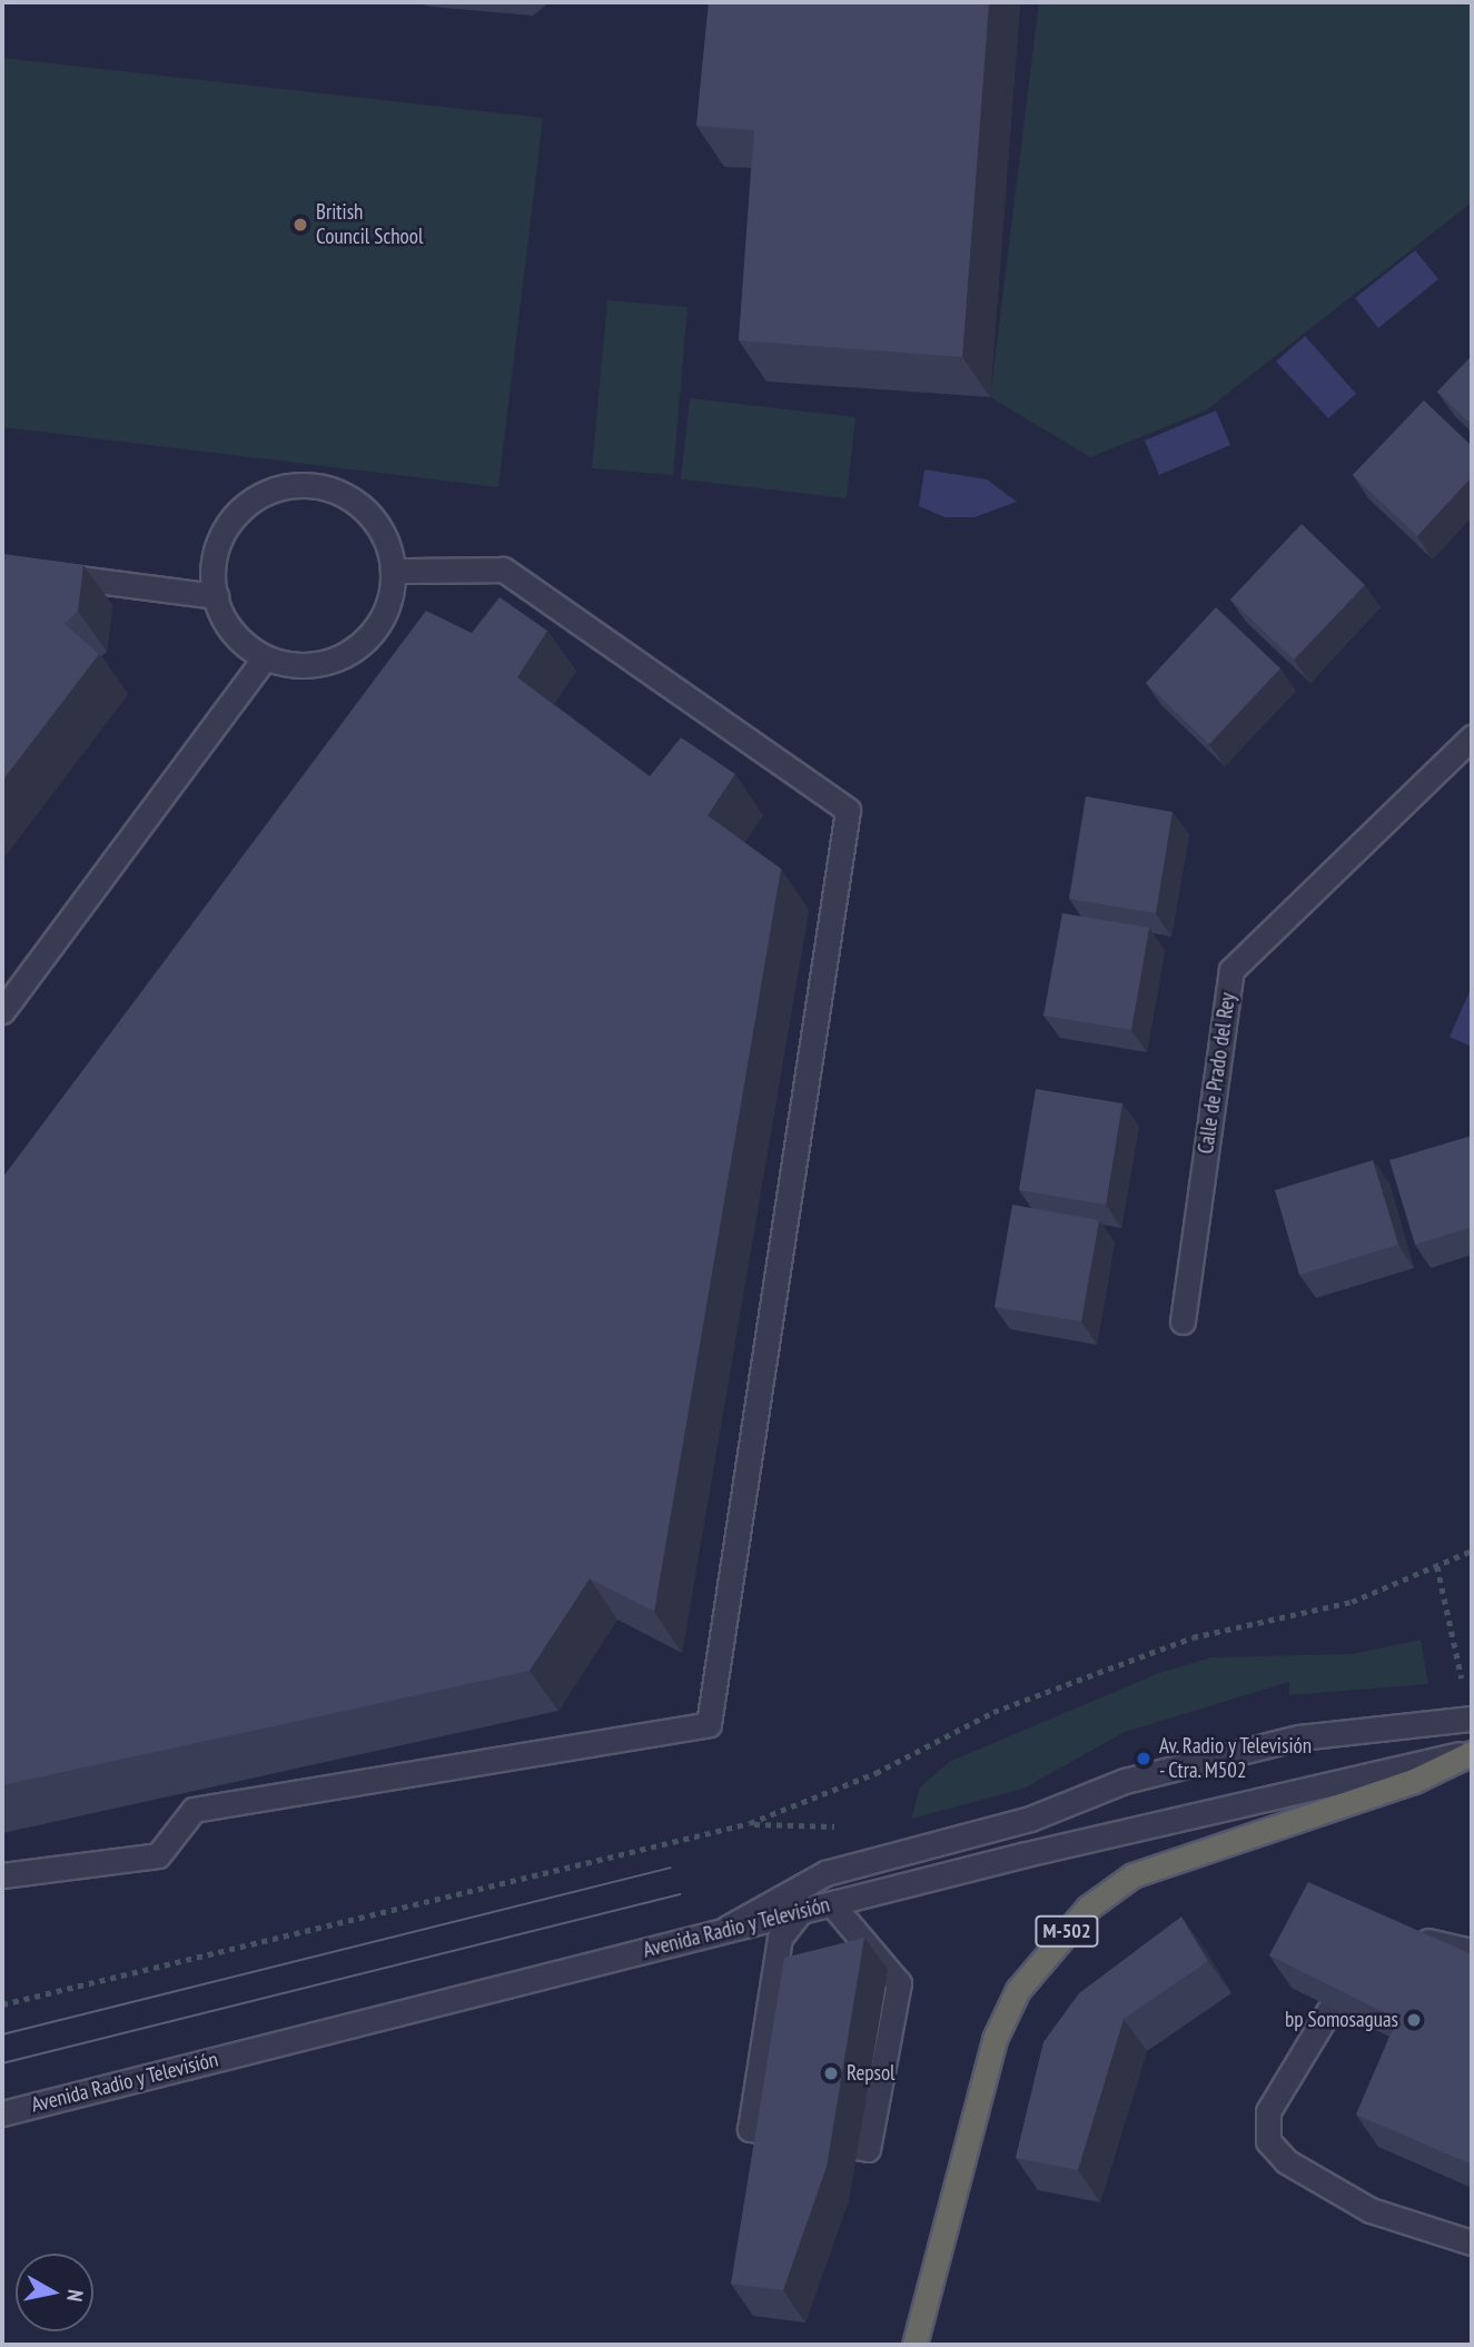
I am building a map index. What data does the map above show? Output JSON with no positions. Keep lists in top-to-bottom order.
{
  "streets": {
    "highway": ["M-502"],
    "street": ["Calle de Prado del Rey", "Avenida Radio y Televisión"]
  },
  "crossings": [
    ["Avenida Radio y Televisión", "M-502"]
  ],
  "places": [
    "British Council School",
    "Av. Radio y Televisión - Ctra. M502",
    "bp Somosaguas",
    "Repsol"
  ],
  "north": "right"
}
